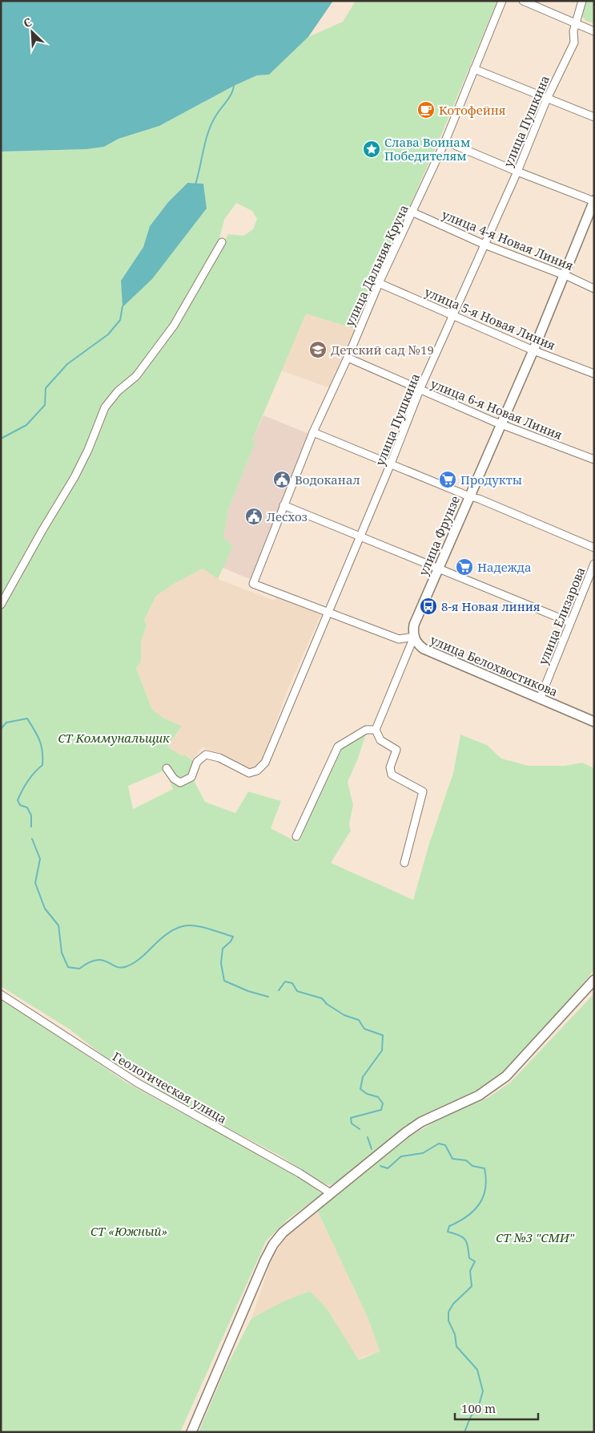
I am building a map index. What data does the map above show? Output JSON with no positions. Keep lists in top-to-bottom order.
{
  "streets": {
    "main road": ["улица Фрунзе", "улица Белохвостикова"],
    "street": [
      "улица Пушкина",
      "улица 4-я Новая Линия",
      "улица Дальняя Круча",
      "улица 5-я Новая Линия",
      "улица 6-я Новая Линия",
      "улица Елизарова",
      "Геологическая улица"
    ]
  },
  "crossings": [
    ["улица Пушкина", "улица 4-я Новая Линия"],
    ["улица Пушкина", "улица 5-я Новая Линия"],
    ["улица Пушкина", "улица 6-я Новая Линия"],
    ["улица Пушкина", "улица Белохвостикова"],
    ["улица 4-я Новая Линия", "улица Дальняя Круча"],
    ["улица 4-я Новая Линия", "улица Фрунзе"],
    ["улица Дальняя Круча", "улица 5-я Новая Линия"],
    ["улица Дальняя Круча", "улица 6-я Новая Линия"],
    ["улица Дальняя Круча", "улица Белохвостикова"],
    ["улица 5-я Новая Линия", "улица Фрунзе"],
    ["улица 6-я Новая Линия", "улица Фрунзе"],
    ["улица Фрунзе", "улица Белохвостикова"],
    ["улица Елизарова", "улица Белохвостикова"]
  ],
  "parks": ["СТ Коммунальщик", "СТ «Южный»", "СТ №3 \"СМИ\""],
  "places": {
    "cafe": ["Котофейня"],
    "place": ["Слава Воинам Победителям"],
    "school or university": ["Детский сад №19"],
    "public building": ["Водоканал", "Лесхоз"],
    "supermarket": ["Продукты", "Надежда"],
    "bus stop": ["8-я Новая линия"]
  },
  "scale_bar": "100 m",
  "north": "top left"
}
